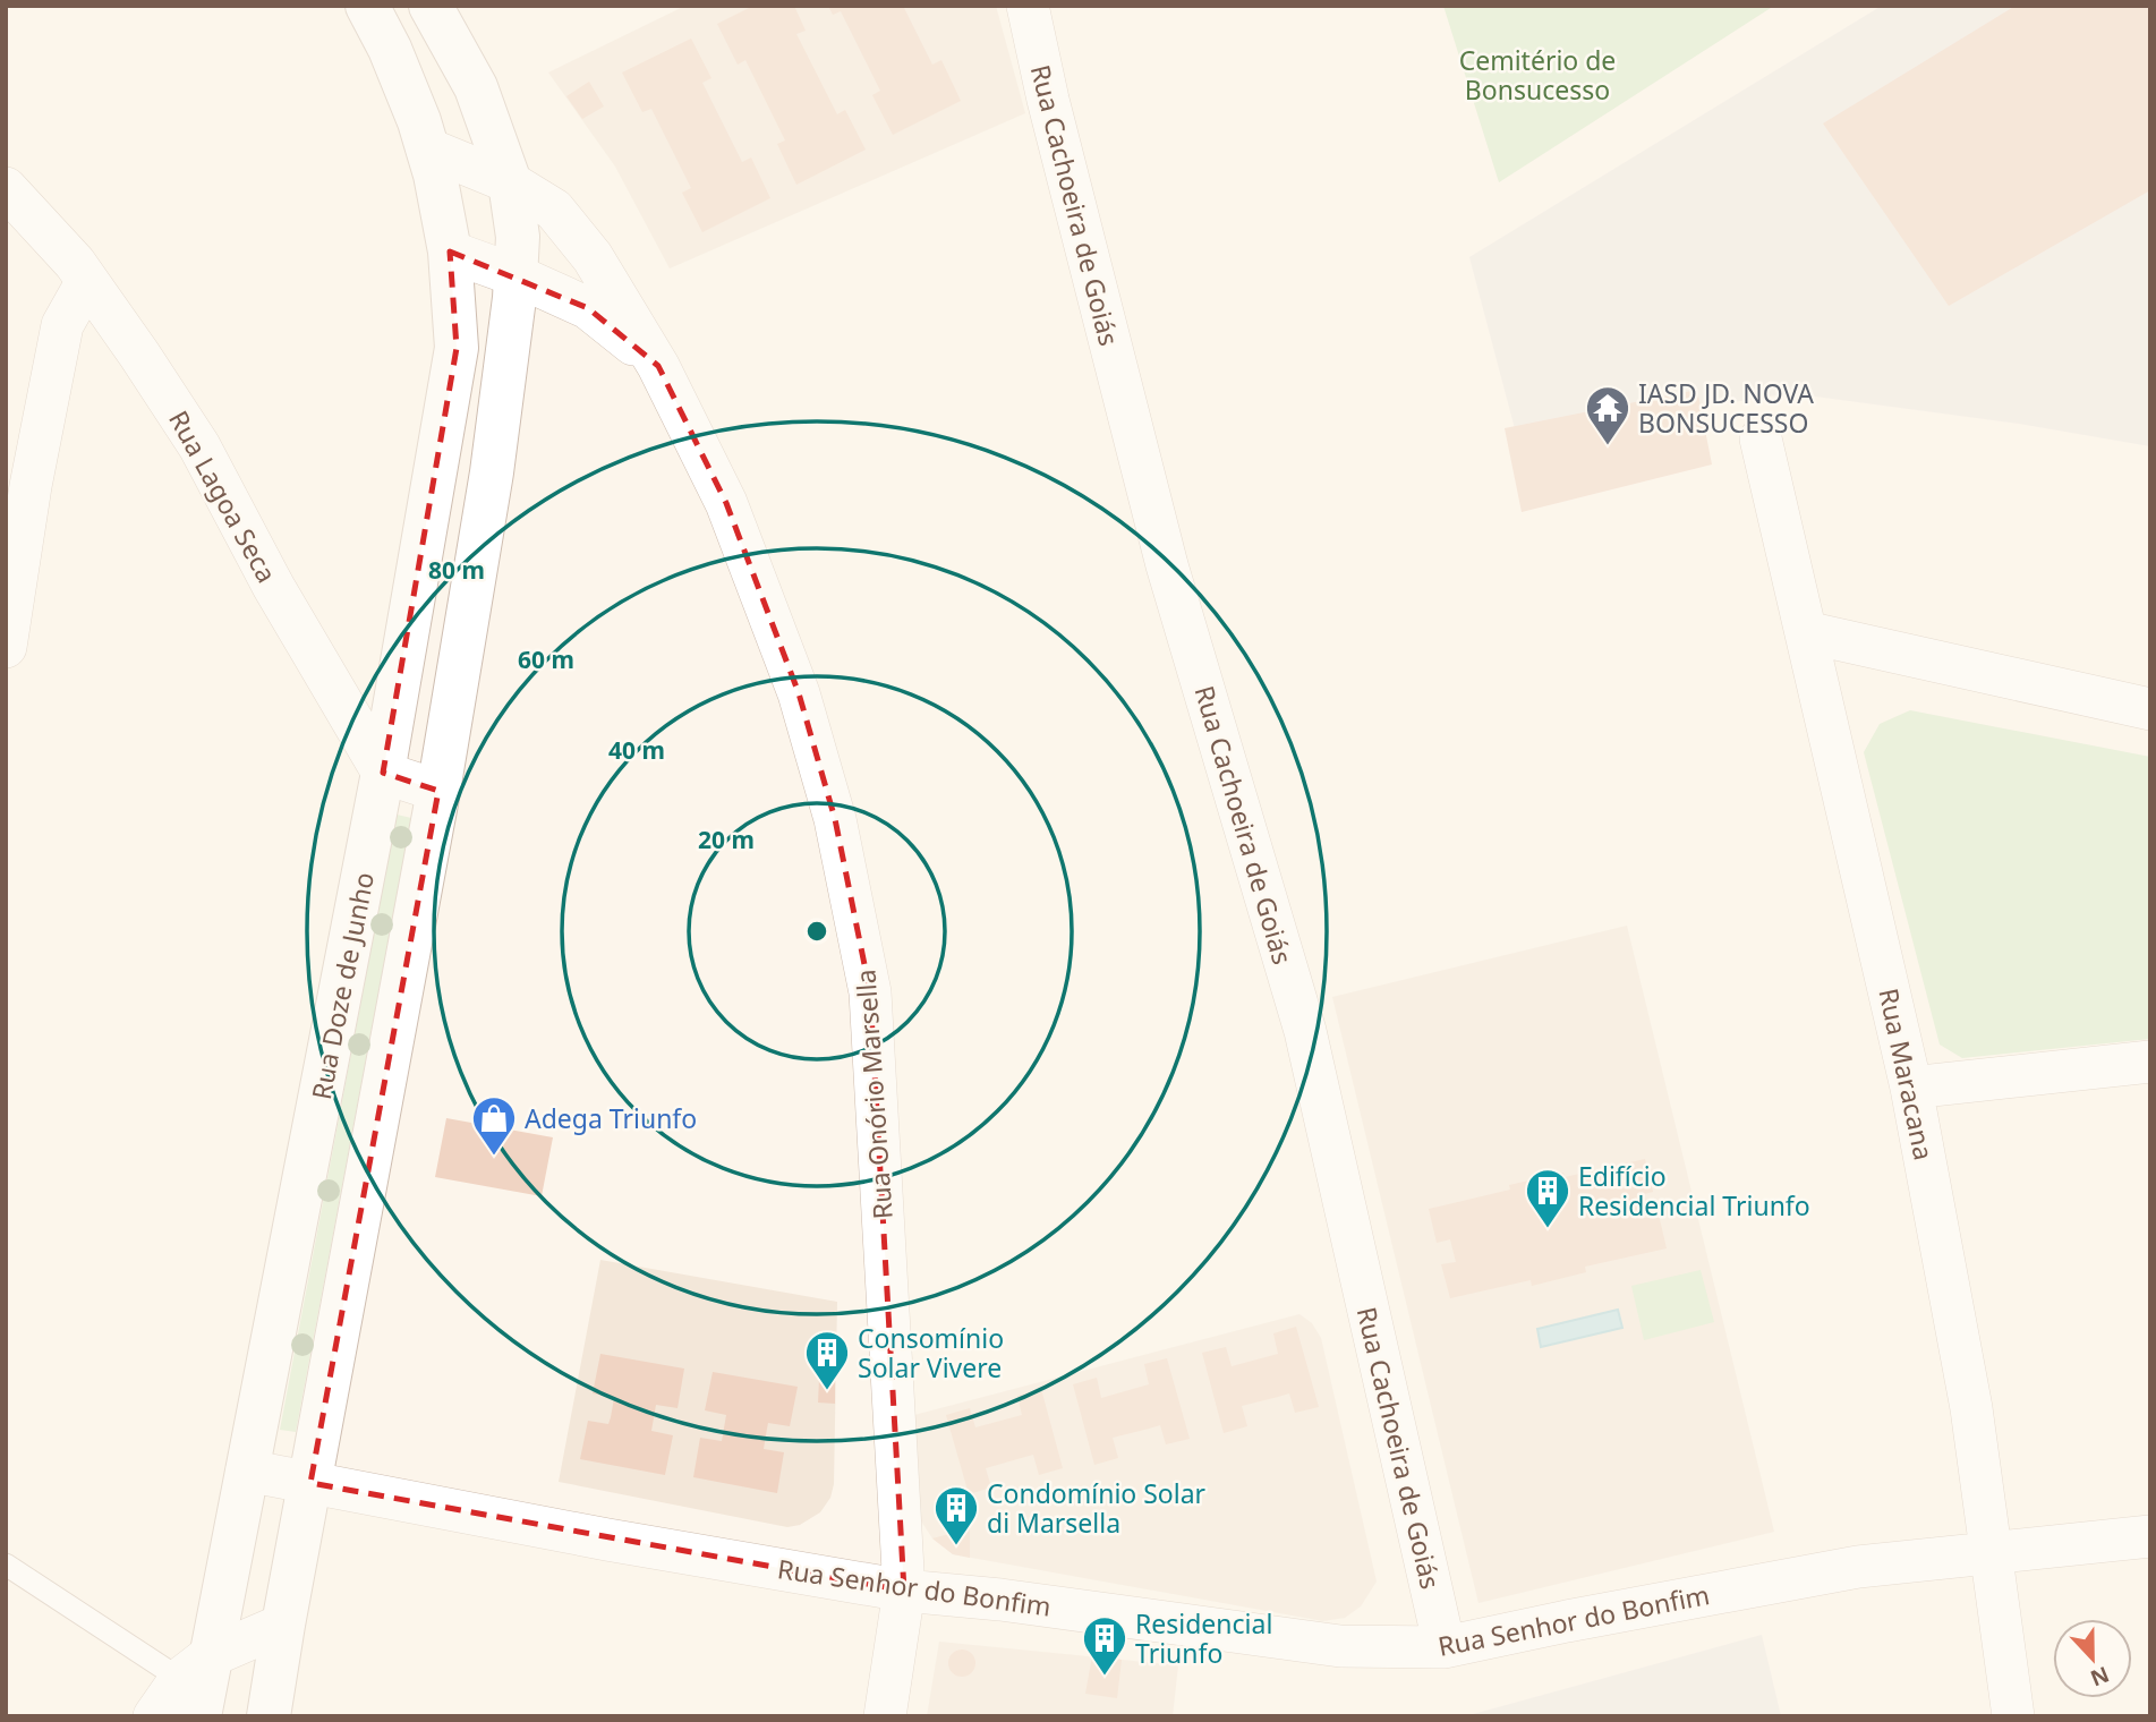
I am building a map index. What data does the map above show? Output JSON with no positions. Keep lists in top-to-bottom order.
{
  "streets": {
    "street": [
      "Rua Cachoeira de Goiás",
      "Rua Lagoa Seca",
      "Rua Doze de Junho",
      "Rua Maracana",
      "Rua Onório Marsella",
      "Rua Senhor do Bonfim"
    ]
  },
  "crossings": [
    ["Rua Cachoeira de Goiás", "Rua Senhor do Bonfim"],
    ["Rua Lagoa Seca", "Rua Doze de Junho"],
    ["Rua Doze de Junho", "Rua Onório Marsella"],
    ["Rua Doze de Junho", "Rua Senhor do Bonfim"],
    ["Rua Maracana", "Rua Senhor do Bonfim"],
    ["Rua Onório Marsella", "Rua Senhor do Bonfim"]
  ],
  "parks": ["Cemitério de Bonsucesso"],
  "places": {
    "temple": ["IASD JD. NOVA BONSUCESSO"],
    "shop": ["Adega Triunfo"],
    "building": [
      "Edifício Residencial Triunfo",
      "Consomínio Solar Vivere",
      "Condomínio Solar di Marsella",
      "Residencial Triunfo"
    ]
  },
  "north": "bottom",
  "rings": [
    "80 m",
    "60 m",
    "40 m",
    "20 m"
  ]
}
